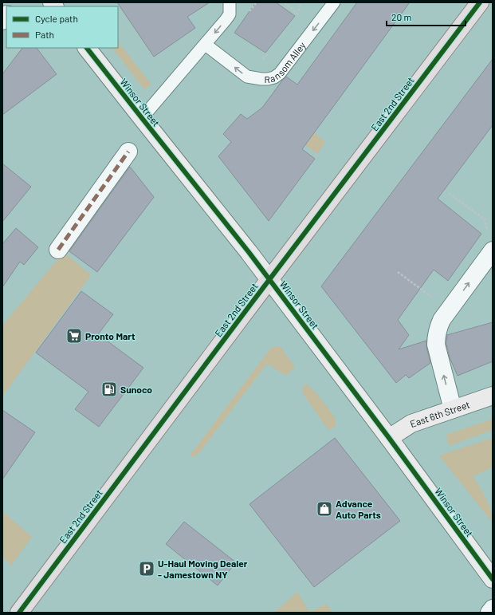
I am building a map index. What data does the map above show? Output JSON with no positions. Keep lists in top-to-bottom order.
{
  "streets": {
    "main road": ["East 2nd Street"],
    "street": ["Winsor Street", "East 6th Street"],
    "lane": ["Ransom Alley"]
  },
  "crossings": [
    ["Winsor Street", "East 2nd Street"],
    ["Winsor Street", "East 6th Street"]
  ],
  "places": {
    "supermarket": ["Pronto Mart"],
    "fuel station": ["Sunoco"],
    "shop": ["Advance Auto Parts"],
    "parking": ["U-Haul Moving Dealer - Jamestown NY"]
  },
  "legend": ["Cycle path", "Path"],
  "scale_bar": "20 m"
}
